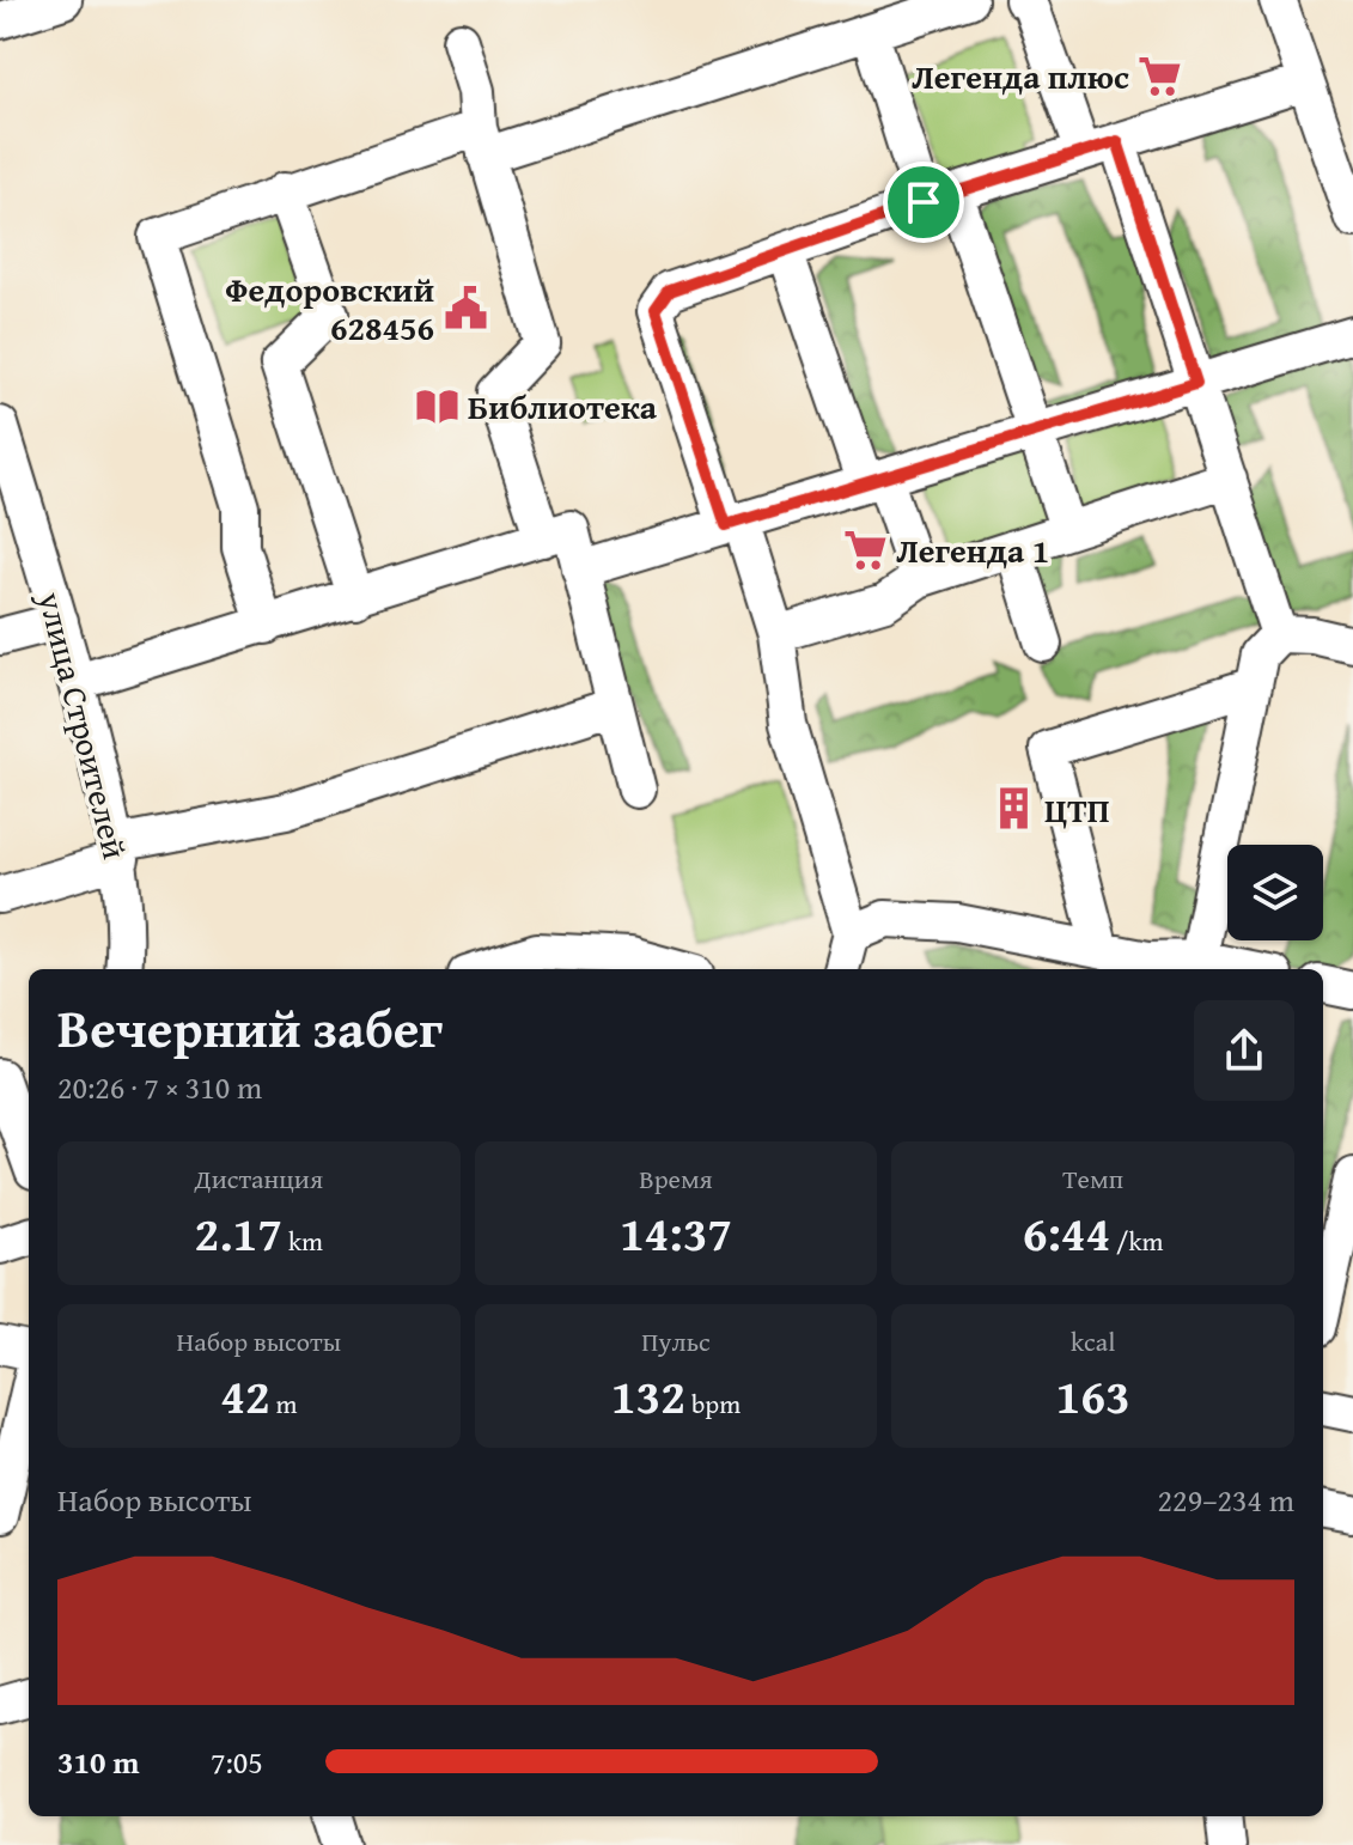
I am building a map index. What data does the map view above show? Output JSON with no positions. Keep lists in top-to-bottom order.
{
  "streets": {
    "street": ["улица Строителей"]
  },
  "places": {
    "supermarket": ["Легенда плюс", "Легенда 1"],
    "public building": ["Федоровский 628456"],
    "library": ["Библиотека"],
    "building": ["ЦТП"]
  },
  "page": {
    "heading": ["Вечерний забег", "20:26 · 7 × 310 m"],
    "stats": [
      ["Дистанция", "2.17 km"],
      ["Время", "14:37"],
      ["Темп", "6:44 /km"],
      ["Набор высоты", "42 m"],
      ["Пульс", "132 bpm"],
      ["kcal", "163"]
    ],
    "chart": ["Набор высоты", "229–234 m"],
    "list": [
      {
        "name": "310 m",
        "note": "7:05"
      }
    ]
  }
}
